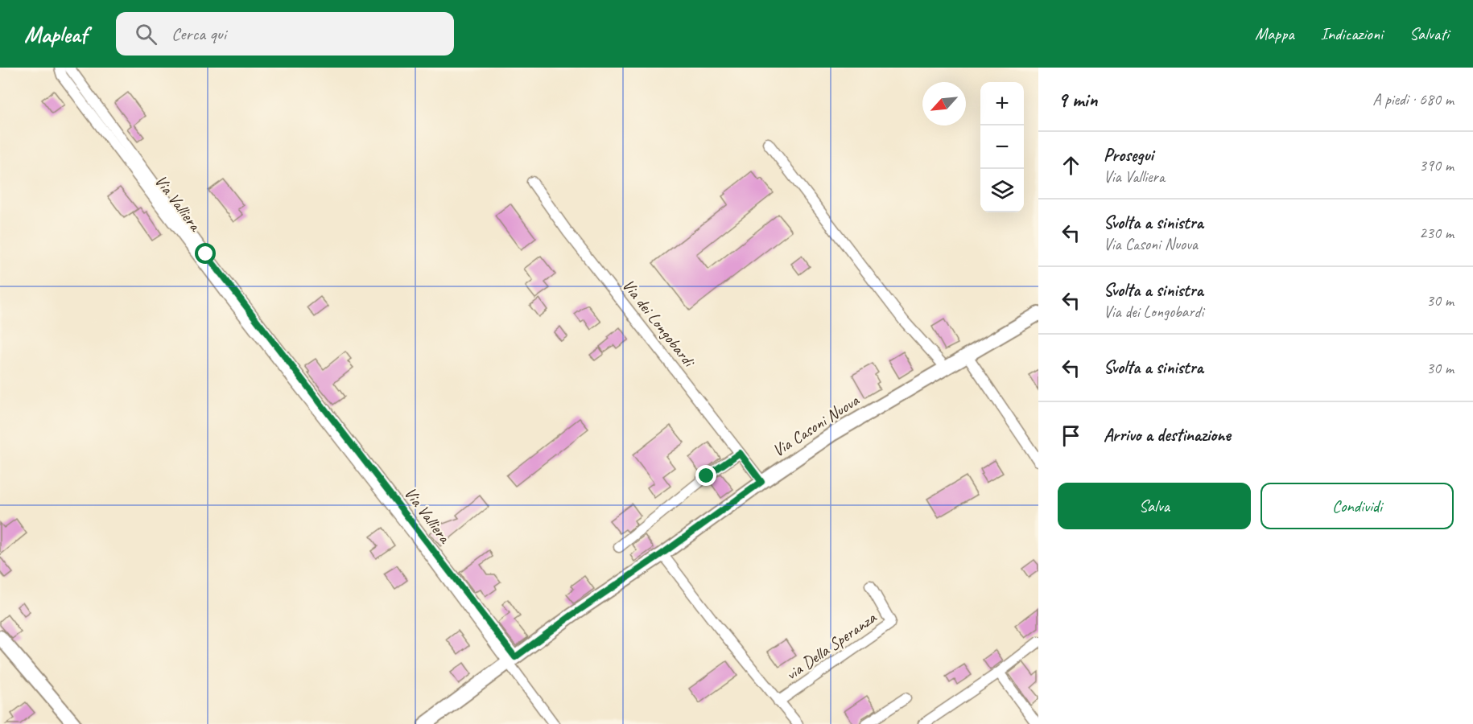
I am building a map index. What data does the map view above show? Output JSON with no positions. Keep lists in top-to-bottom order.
{
  "streets": {
    "main road": ["Via Casoni Nuova"],
    "street": ["Via Valliera", "Via dei Longobardi", "via Della Speranza"]
  },
  "crossings": [
    ["Via Valliera", "Via Casoni Nuova"],
    ["Via dei Longobardi", "Via Casoni Nuova"]
  ],
  "north": "bottom left",
  "page": {
    "header": "Mapleaf",
    "search": "Cerca qui",
    "nav": ["Mappa", "Indicazioni", "Salvati"],
    "heading": ["9 min", "A piedi · 680 m"],
    "map_buttons": ["+", "−"],
    "list": [
      ["Prosegui", "Via Valliera", "390 m"],
      ["Svolta a sinistra", "Via Casoni Nuova", "230 m"],
      ["Svolta a sinistra", "Via dei Longobardi", "30 m"],
      ["Svolta a sinistra", "30 m"],
      "Arrivo a destinazione"
    ],
    "buttons": ["Salva", "Condividi"]
  }
}
